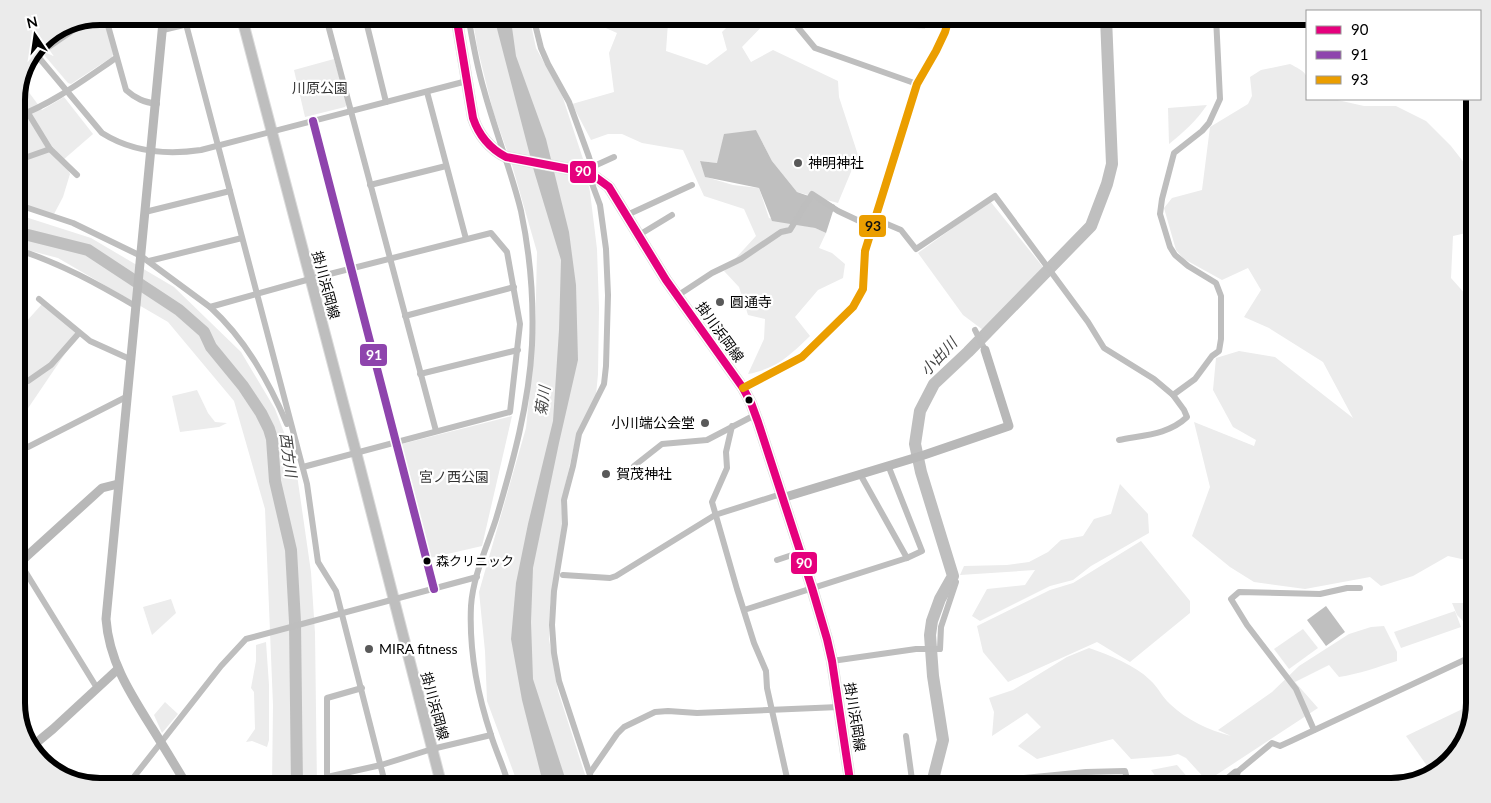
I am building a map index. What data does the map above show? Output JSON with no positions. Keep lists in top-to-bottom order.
{
  "streets": {
    "main road": ["掛川浜岡線"]
  },
  "water": ["小出川", "菊川", "西方川"],
  "parks": ["川原公園", "宮ノ西公園"],
  "places": [
    "神明神社",
    "圓通寺",
    "小川端公会堂",
    "賀茂神社",
    "森クリニック",
    "MIRA fitness"
  ],
  "lines": ["transit line 90", "transit line 93", "transit line 91"],
  "legend": ["90", "91", "93"],
  "north": "top"
}
